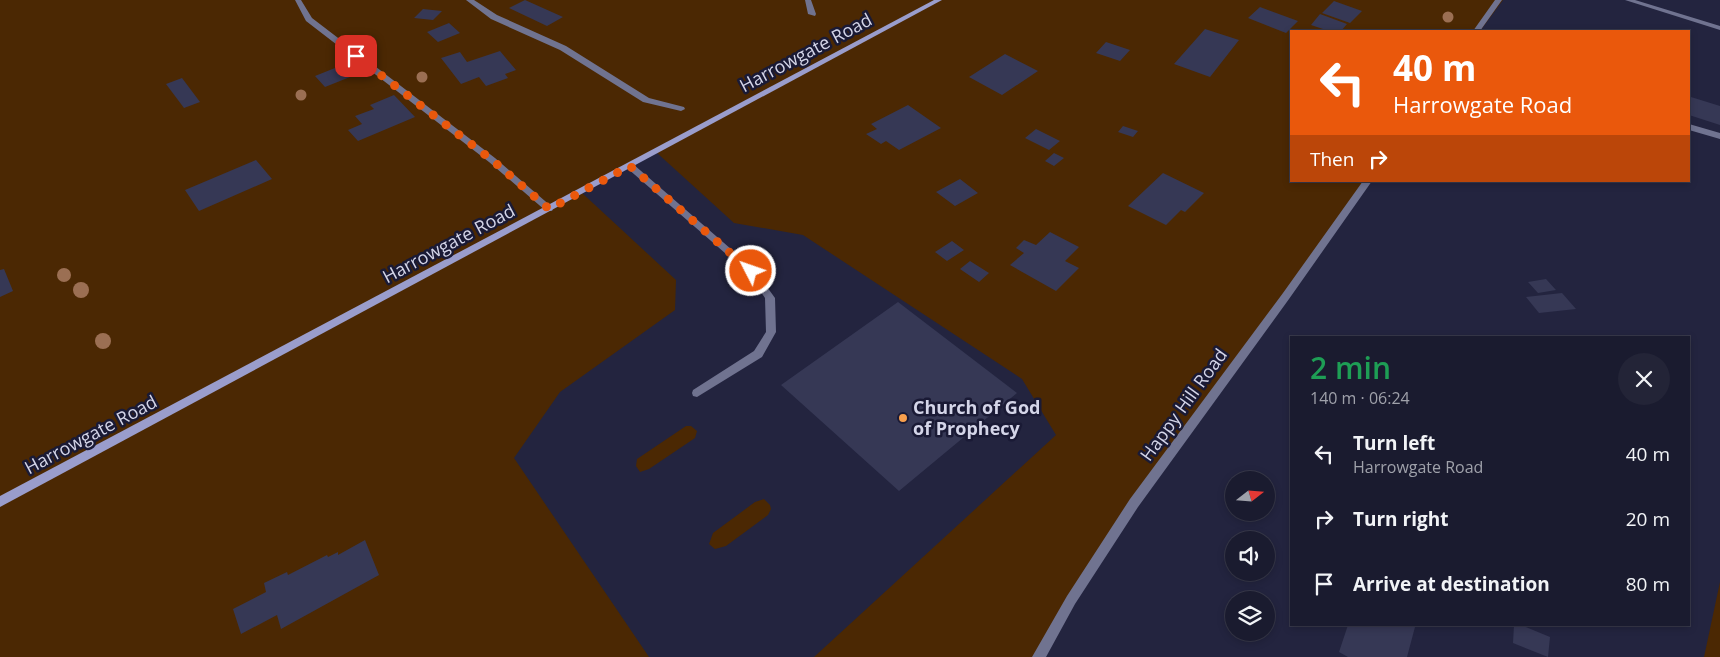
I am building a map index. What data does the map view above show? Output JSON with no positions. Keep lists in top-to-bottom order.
{
  "streets": {
    "main road": ["Harrowgate Road"],
    "street": ["Happy Hill Road"]
  },
  "places": ["Church of God of Prophecy"],
  "north": "right",
  "page": {
    "turn": ["40 m", "Harrowgate Road"],
    "then": "Then",
    "heading": ["2 min", "140 m · 06:24"],
    "list": [
      {
        "name": "Turn left",
        "note": "Harrowgate Road",
        "value": "40 m"
      },
      {
        "name": "Turn right",
        "value": "20 m"
      },
      {
        "name": "Arrive at destination",
        "value": "80 m"
      }
    ]
  }
}
